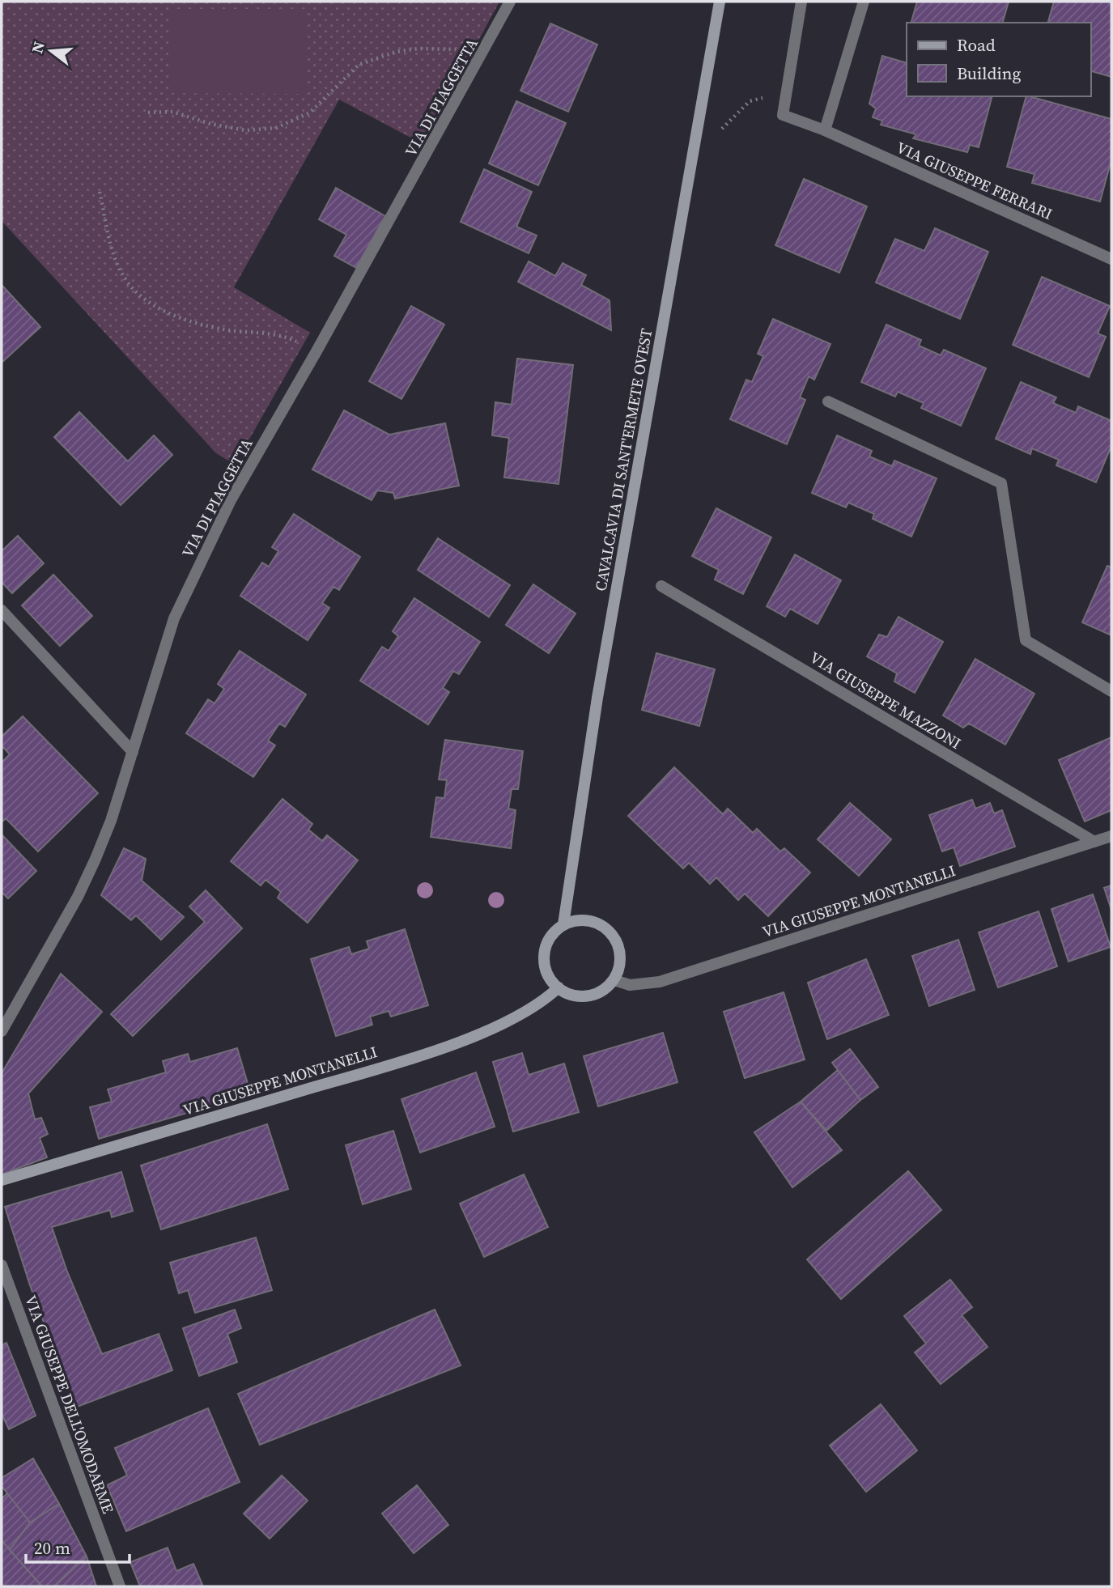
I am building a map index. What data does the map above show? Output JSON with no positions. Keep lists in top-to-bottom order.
{
  "streets": {
    "street": [
      "VIA DI PIAGGETTA",
      "VIA GIUSEPPE FERRARI",
      "CAVALCAVIA DI SANT'ERMETE OVEST",
      "VIA GIUSEPPE MAZZONI",
      "VIA GIUSEPPE MONTANELLI",
      "VIA GIUSEPPE DELL'OMODARME"
    ]
  },
  "crossings": [
    ["CAVALCAVIA DI SANT'ERMETE OVEST", "VIA GIUSEPPE MONTANELLI"],
    ["VIA GIUSEPPE MAZZONI", "VIA GIUSEPPE MONTANELLI"]
  ],
  "legend": ["Road", "Building"],
  "scale_bar": "20 m",
  "north": "left"
}
